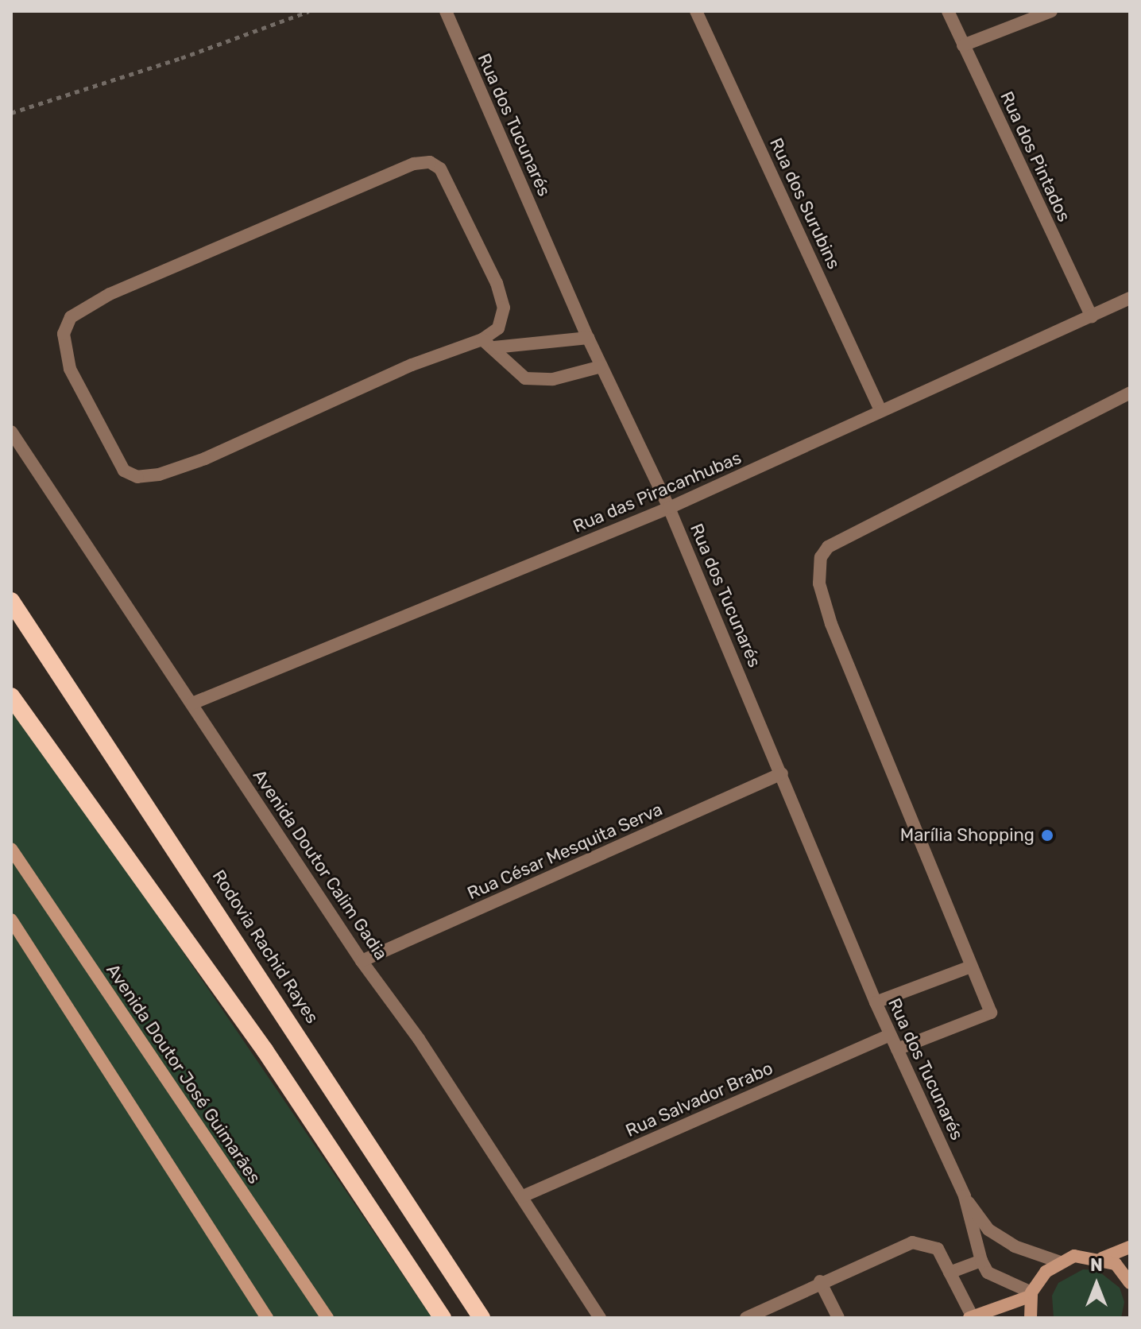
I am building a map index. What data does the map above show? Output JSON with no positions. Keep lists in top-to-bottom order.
{
  "streets": {
    "highway": ["Rodovia Rachid Rayes"],
    "main road": ["Avenida Doutor José Guimarães"],
    "street": [
      "Rua dos Tucunarés",
      "Rua dos Pintados",
      "Rua dos Surubins",
      "Rua das Piracanhubas",
      "Rua César Mesquita Serva",
      "Avenida Doutor Calim Gadia",
      "Rua Salvador Brabo"
    ]
  },
  "crossings": [
    ["Rua dos Tucunarés", "Rua das Piracanhubas"],
    ["Rua dos Tucunarés", "Rua César Mesquita Serva"],
    ["Rua dos Tucunarés", "Rua Salvador Brabo"],
    ["Rua dos Pintados", "Rua das Piracanhubas"],
    ["Rua dos Surubins", "Rua das Piracanhubas"],
    ["Rua das Piracanhubas", "Avenida Doutor Calim Gadia"],
    ["Rua César Mesquita Serva", "Avenida Doutor Calim Gadia"],
    ["Avenida Doutor Calim Gadia", "Rua Salvador Brabo"]
  ],
  "places": ["Marília Shopping"],
  "north": "top"
}
